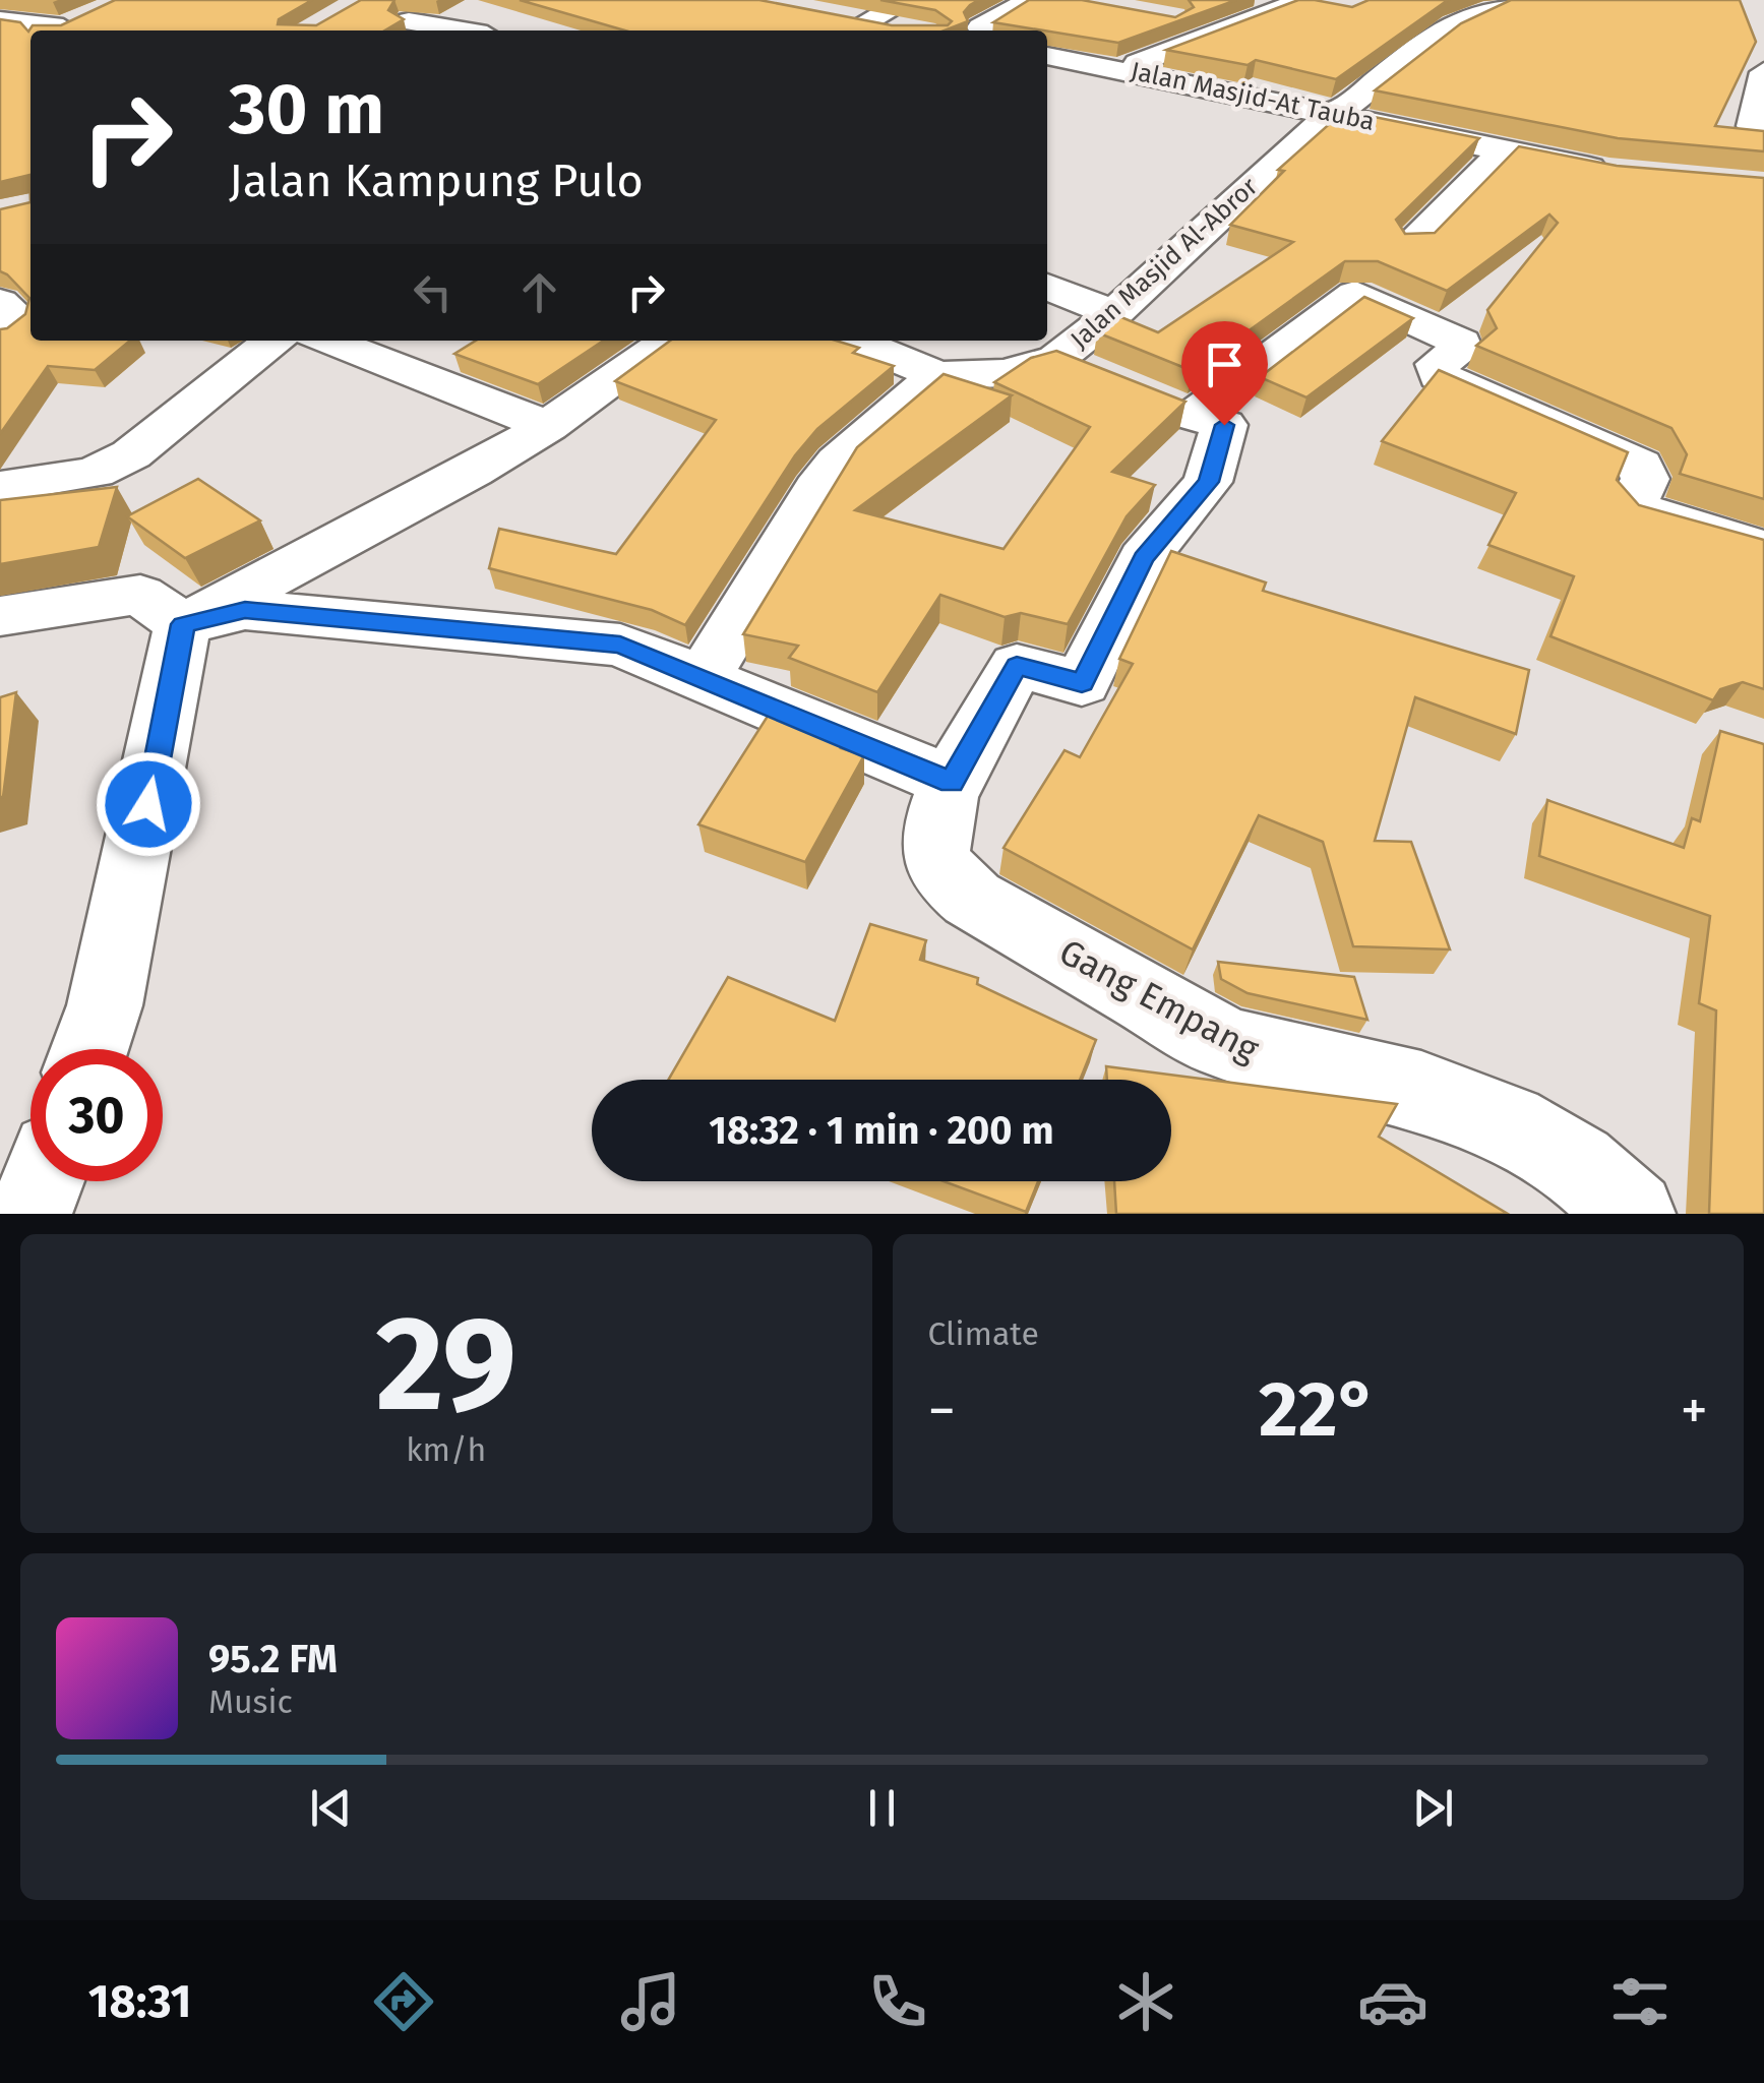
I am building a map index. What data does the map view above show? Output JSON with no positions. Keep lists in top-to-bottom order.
{
  "streets": {
    "street": ["Jalan Masjid-At Tauba", "Jalan Masjid Al-Abror", "Gang Empang"]
  },
  "crossings": [
    ["Jalan Masjid-At Tauba", "Jalan Masjid Al-Abror"]
  ],
  "page": {
    "turn": ["30 m", "Jalan Kampung Pulo"],
    "limit": "30",
    "trip": "18:32 · 1 min · 200 m",
    "tile": [
      ["29", "km/h"],
      "Climate"
    ],
    "heat": ["−", "22°", "+"],
    "song": ["95.2 FM", "Music"],
    "tabs": "18:31"
  }
}
